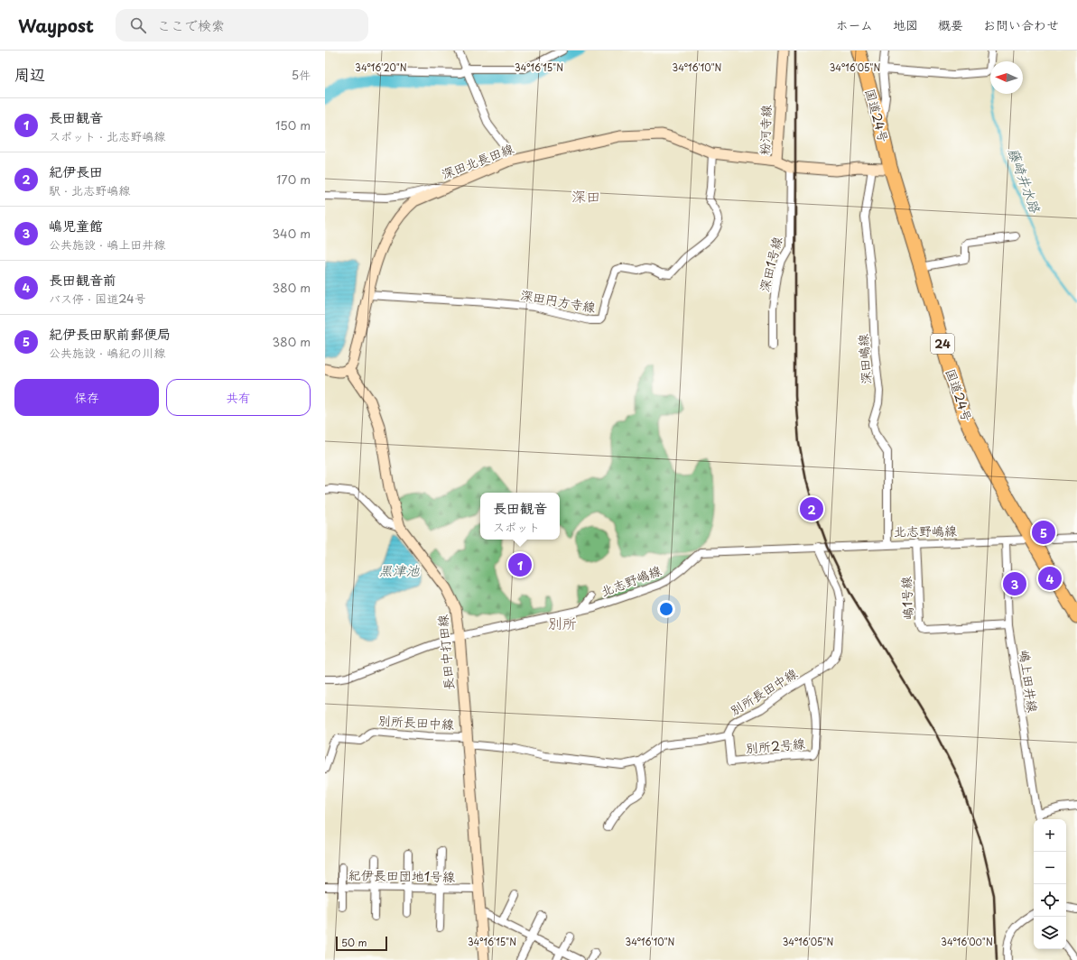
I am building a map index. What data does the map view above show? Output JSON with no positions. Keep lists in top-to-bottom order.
{
  "streets": {
    "highway": ["国道24号", "24"],
    "street": [
      "粉河寺線",
      "深田北長田線",
      "深田1号線",
      "深田円方寺線",
      "深田嶋線",
      "北志野嶋線",
      "嶋1号線",
      "長田中打田線",
      "嶋上田井線",
      "別所長田中線",
      "別所2号線",
      "紀伊長田団地1号線"
    ]
  },
  "crossings": [
    ["国道24号", "粉河寺線"],
    ["国道24号", "北志野嶋線"],
    ["粉河寺線", "深田北長田線"],
    ["粉河寺線", "深田1号線"],
    ["粉河寺線", "深田嶋線"],
    ["深田北長田線", "深田円方寺線"],
    ["深田北長田線", "長田中打田線"],
    ["深田嶋線", "北志野嶋線"],
    ["北志野嶋線", "嶋1号線"],
    ["北志野嶋線", "長田中打田線"],
    ["北志野嶋線", "嶋上田井線"],
    ["北志野嶋線", "別所長田中線"],
    ["嶋1号線", "嶋上田井線"],
    ["長田中打田線", "別所長田中線"],
    ["長田中打田線", "紀伊長田団地1号線"],
    ["別所長田中線", "別所2号線"]
  ],
  "districts": ["深田", "別所"],
  "water": ["藤崎井水路", "黒津池"],
  "scale_bar": "50 m",
  "north": "left",
  "page": {
    "header": "Waypost",
    "search": "ここで検索",
    "nav": [
      "ホーム",
      "地図",
      "概要",
      "お問い合わせ"
    ],
    "heading": ["周辺", "5件"],
    "list": [
      {
        "mark": "1",
        "name": "長田観音",
        "note": "スポット · 北志野嶋線",
        "value": "150 m"
      },
      {
        "mark": "2",
        "name": "紀伊長田",
        "note": "駅 · 北志野嶋線",
        "value": "170 m"
      },
      {
        "mark": "3",
        "name": "嶋児童館",
        "note": "公共施設 · 嶋上田井線",
        "value": "340 m"
      },
      {
        "mark": "4",
        "name": "長田観音前",
        "note": "バス停 · 国道24号",
        "value": "380 m"
      },
      {
        "mark": "5",
        "name": "紀伊長田駅前郵便局",
        "note": "公共施設 · 嶋紀の川線",
        "value": "380 m"
      }
    ],
    "buttons": ["保存", "共有"],
    "popup": ["長田観音", "スポット"],
    "pins": [
      "2",
      "5",
      "1",
      "4",
      "3"
    ],
    "map_buttons": ["+", "−"],
    "scale": "50 m"
  },
  "coordinates": [
    "34°16'20\"N",
    "34°16'15\"N",
    "34°16'10\"N",
    "34°16'05\"N",
    "34°16'00\"N"
  ]
}
